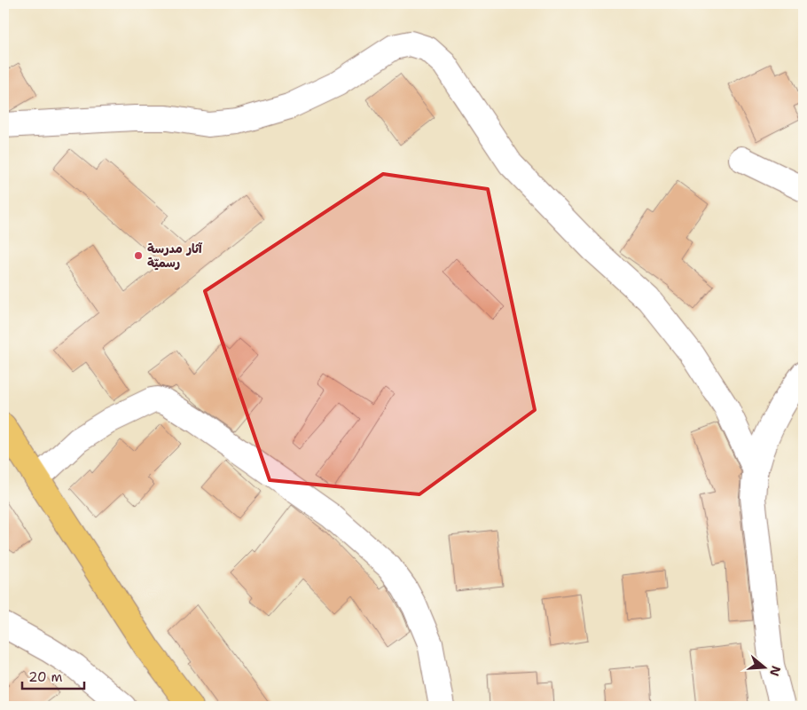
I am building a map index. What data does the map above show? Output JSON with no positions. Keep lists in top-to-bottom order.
{
  "places": ["آثار مدرسة رسميّة"],
  "scale_bar": "20 m",
  "north": "right"
}
